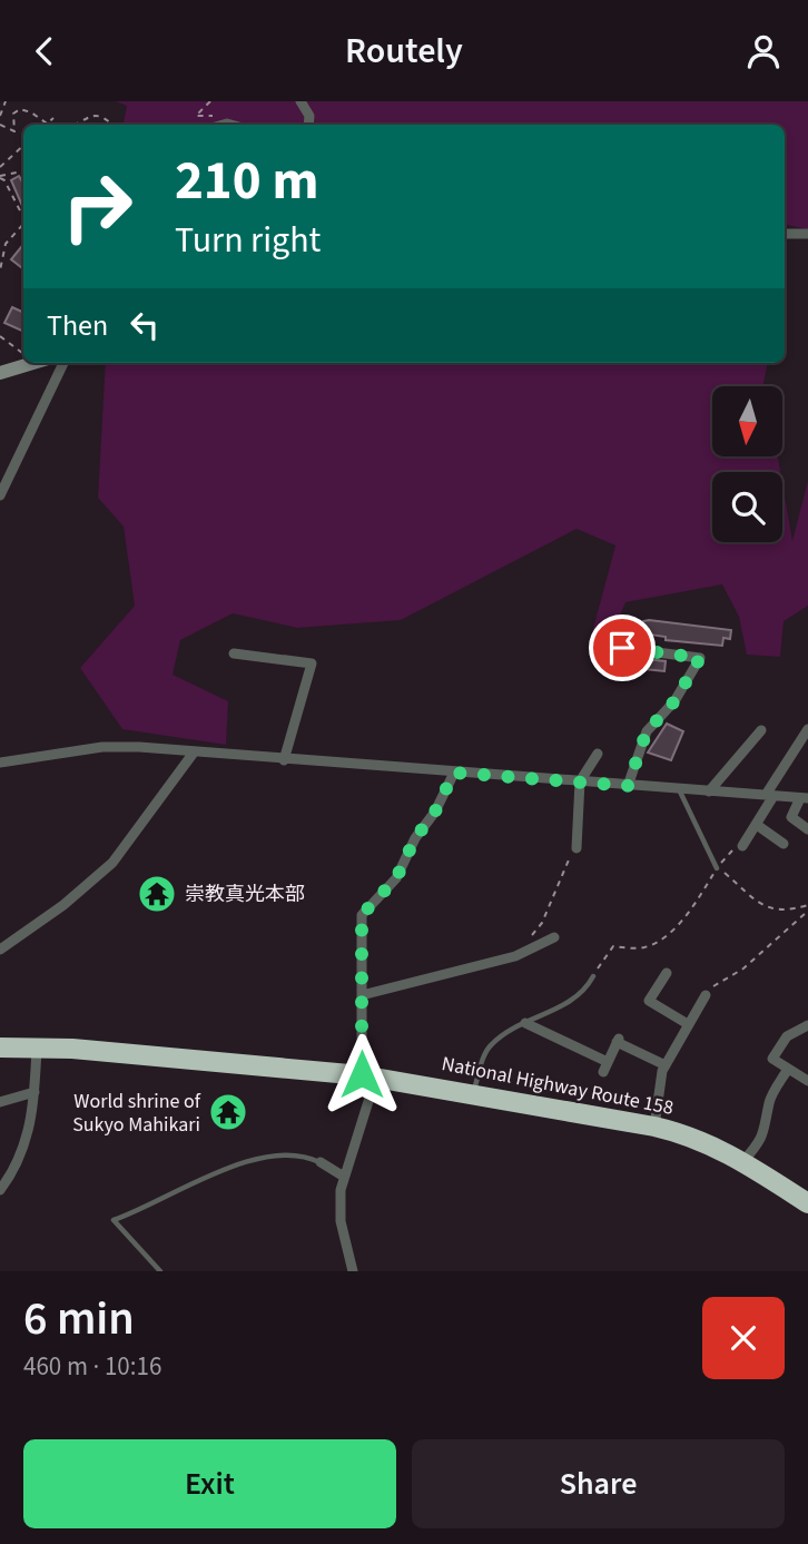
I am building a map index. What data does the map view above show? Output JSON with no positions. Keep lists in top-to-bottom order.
{
  "streets": {
    "highway": ["National Highway Route 158"]
  },
  "places": {
    "temple": ["崇教真光本部", "World shrine of Sukyo Mahikari"]
  },
  "north": "bottom",
  "page": {
    "header": "Routely",
    "turn": ["210 m", "Turn right"],
    "then": "Then",
    "heading": ["6 min", "460 m · 10:16"],
    "buttons": ["Exit", "Share"]
  }
}
